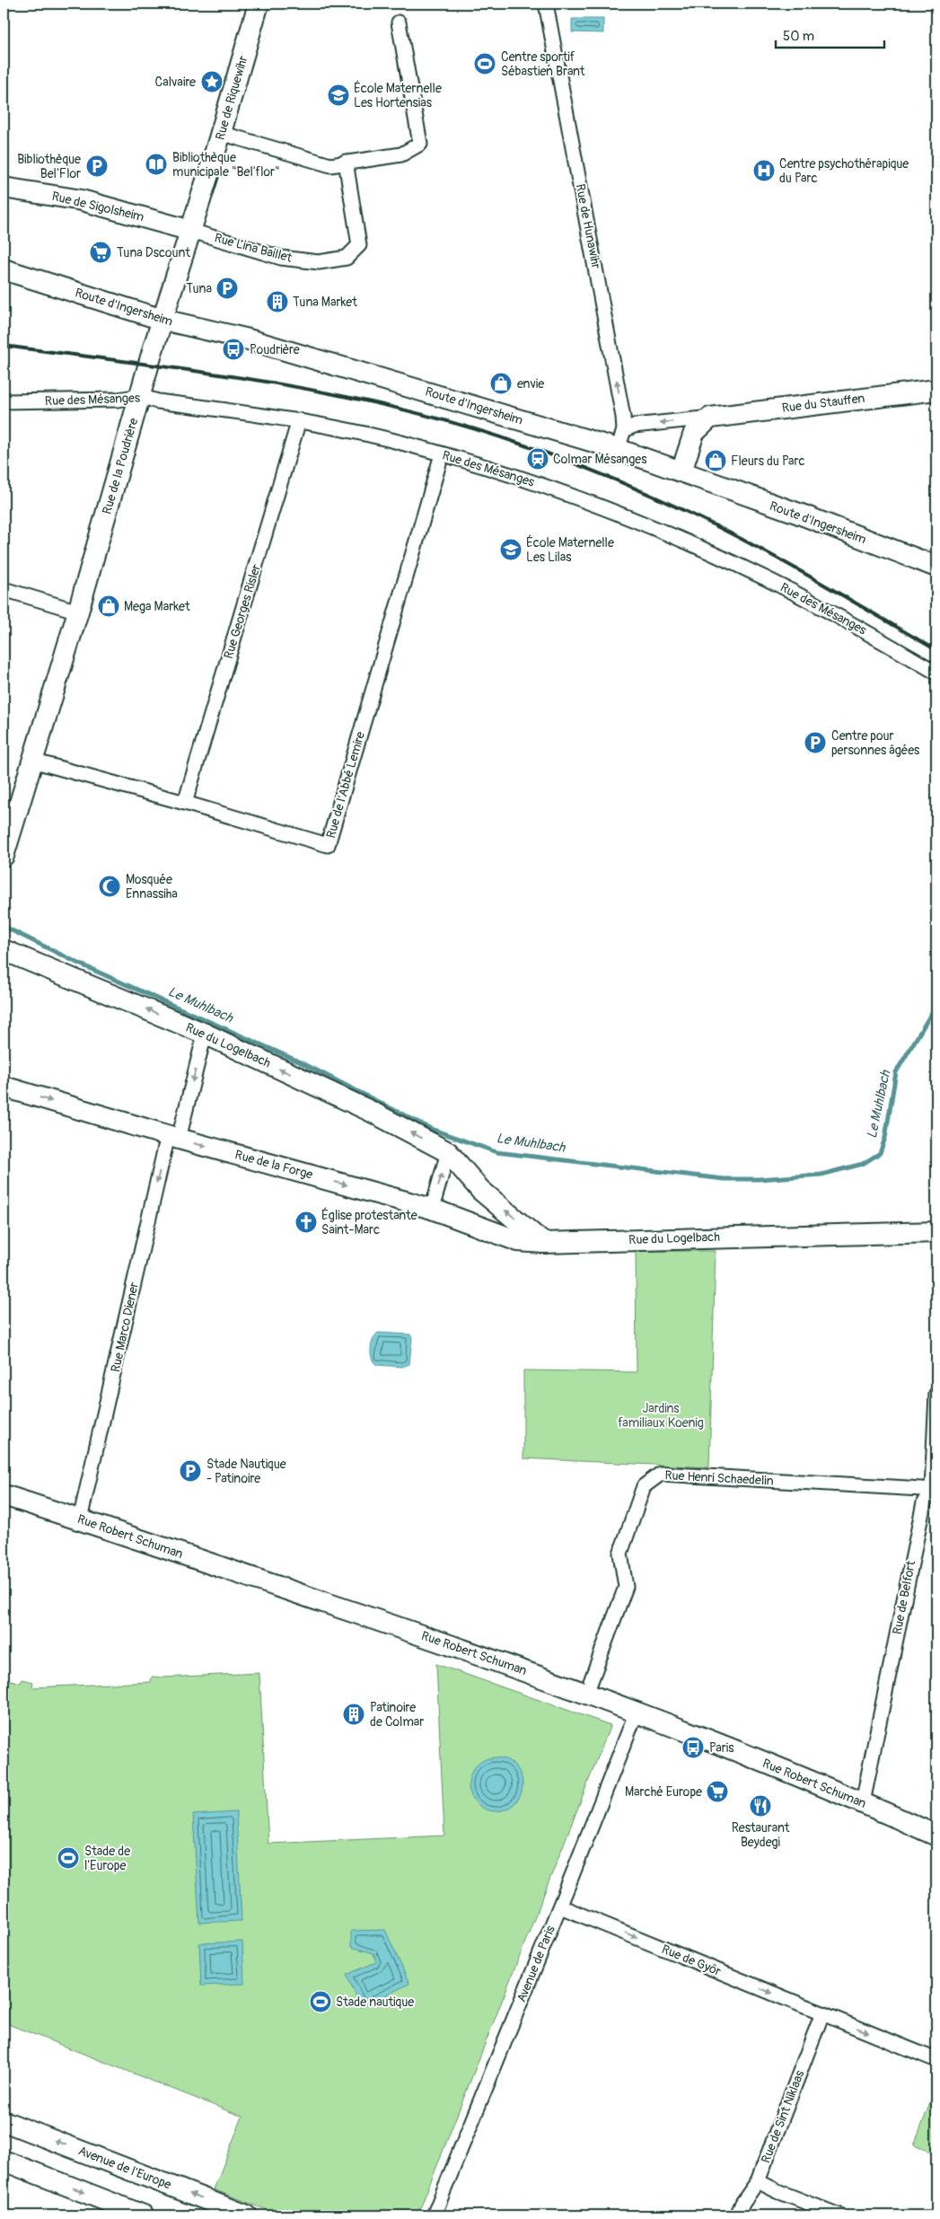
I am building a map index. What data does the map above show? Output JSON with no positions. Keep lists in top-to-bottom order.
{
  "streets": {
    "street": [
      "Rue de Riquewihr",
      "Rue de Sigolsheim",
      "Rue de Hunawihr",
      "Rue Lina Baillet",
      "Route d'Ingersheim",
      "Rue des Mésanges",
      "Rue du Stauffen",
      "Rue de la Poudrière",
      "Rue Georges Risler",
      "Rue de l'Abbé Lemire",
      "Rue du Logelbach",
      "Rue de la Forge",
      "Rue Marco Diener",
      "Rue Henri Schaedelin",
      "Rue Robert Schuman",
      "Rue de Belfort",
      "Rue de Gyôr",
      "Avenue de Paris",
      "Rue de Sint Niklaas",
      "Avenue de l'Europe"
    ]
  },
  "crossings": [
    ["Rue de Riquewihr", "Rue de Sigolsheim"],
    ["Rue de Riquewihr", "Rue Lina Baillet"],
    ["Rue de Riquewihr", "Route d'Ingersheim"],
    ["Rue de Riquewihr", "Rue de la Poudrière"],
    ["Rue de Sigolsheim", "Rue Lina Baillet"],
    ["Rue de Hunawihr", "Route d'Ingersheim"],
    ["Rue de Hunawihr", "Rue du Stauffen"],
    ["Route d'Ingersheim", "Rue du Stauffen"],
    ["Route d'Ingersheim", "Rue de la Poudrière"],
    ["Rue des Mésanges", "Rue de la Poudrière"],
    ["Rue des Mésanges", "Rue Georges Risler"],
    ["Rue des Mésanges", "Rue de l'Abbé Lemire"],
    ["Rue de la Poudrière", "Rue de l'Abbé Lemire"],
    ["Rue Georges Risler", "Rue de l'Abbé Lemire"],
    ["Rue du Logelbach", "Rue de la Forge"],
    ["Rue du Logelbach", "Rue Marco Diener"],
    ["Rue de la Forge", "Rue Marco Diener"],
    ["Rue Marco Diener", "Rue Robert Schuman"],
    ["Rue Henri Schaedelin", "Rue Robert Schuman"],
    ["Rue Henri Schaedelin", "Rue de Belfort"],
    ["Rue Robert Schuman", "Rue de Belfort"],
    ["Rue Robert Schuman", "Avenue de Paris"],
    ["Rue de Gyôr", "Avenue de Paris"],
    ["Rue de Gyôr", "Rue de Sint Niklaas"]
  ],
  "one_way": [
    "Rue de Hunawihr",
    "Rue du Logelbach",
    "Rue de la Forge",
    "Rue Marco Diener",
    "Rue de Gyôr"
  ],
  "water": ["Le Muhlbach"],
  "parks": ["Jardins familiaux Koenig"],
  "places": {
    "sports": ["Centre sportif Sébastien Brant", "Stade de l'Europe", "Stade nautique"],
    "place": ["Calvaire"],
    "school or university": ["École Maternelle Les Hortensias", "École Maternelle Les Lilas"],
    "library": ["Bibliothèque municipale \"Bel'flor\""],
    "parking": [
      "Bibliothèque Bel'Flor",
      "Tuna",
      "Centre pour personnes âgées",
      "Stade Nautique - Patinoire"
    ],
    "hospital": ["Centre psychothérapique du Parc"],
    "supermarket": ["Tuna Dscount", "Marché Europe"],
    "building": ["Tuna Market", "Patinoire de Colmar"],
    "bus stop": ["Poudrière", "Paris"],
    "shop": ["envie", "Fleurs du Parc", "Mega Market"],
    "station": ["Colmar Mésanges"],
    "mosque": ["Mosquée Ennassiha"],
    "church": ["Église protestante Saint-Marc"],
    "restaurant": ["Restaurant Beydegi"]
  },
  "scale_bar": "50 m"
}
